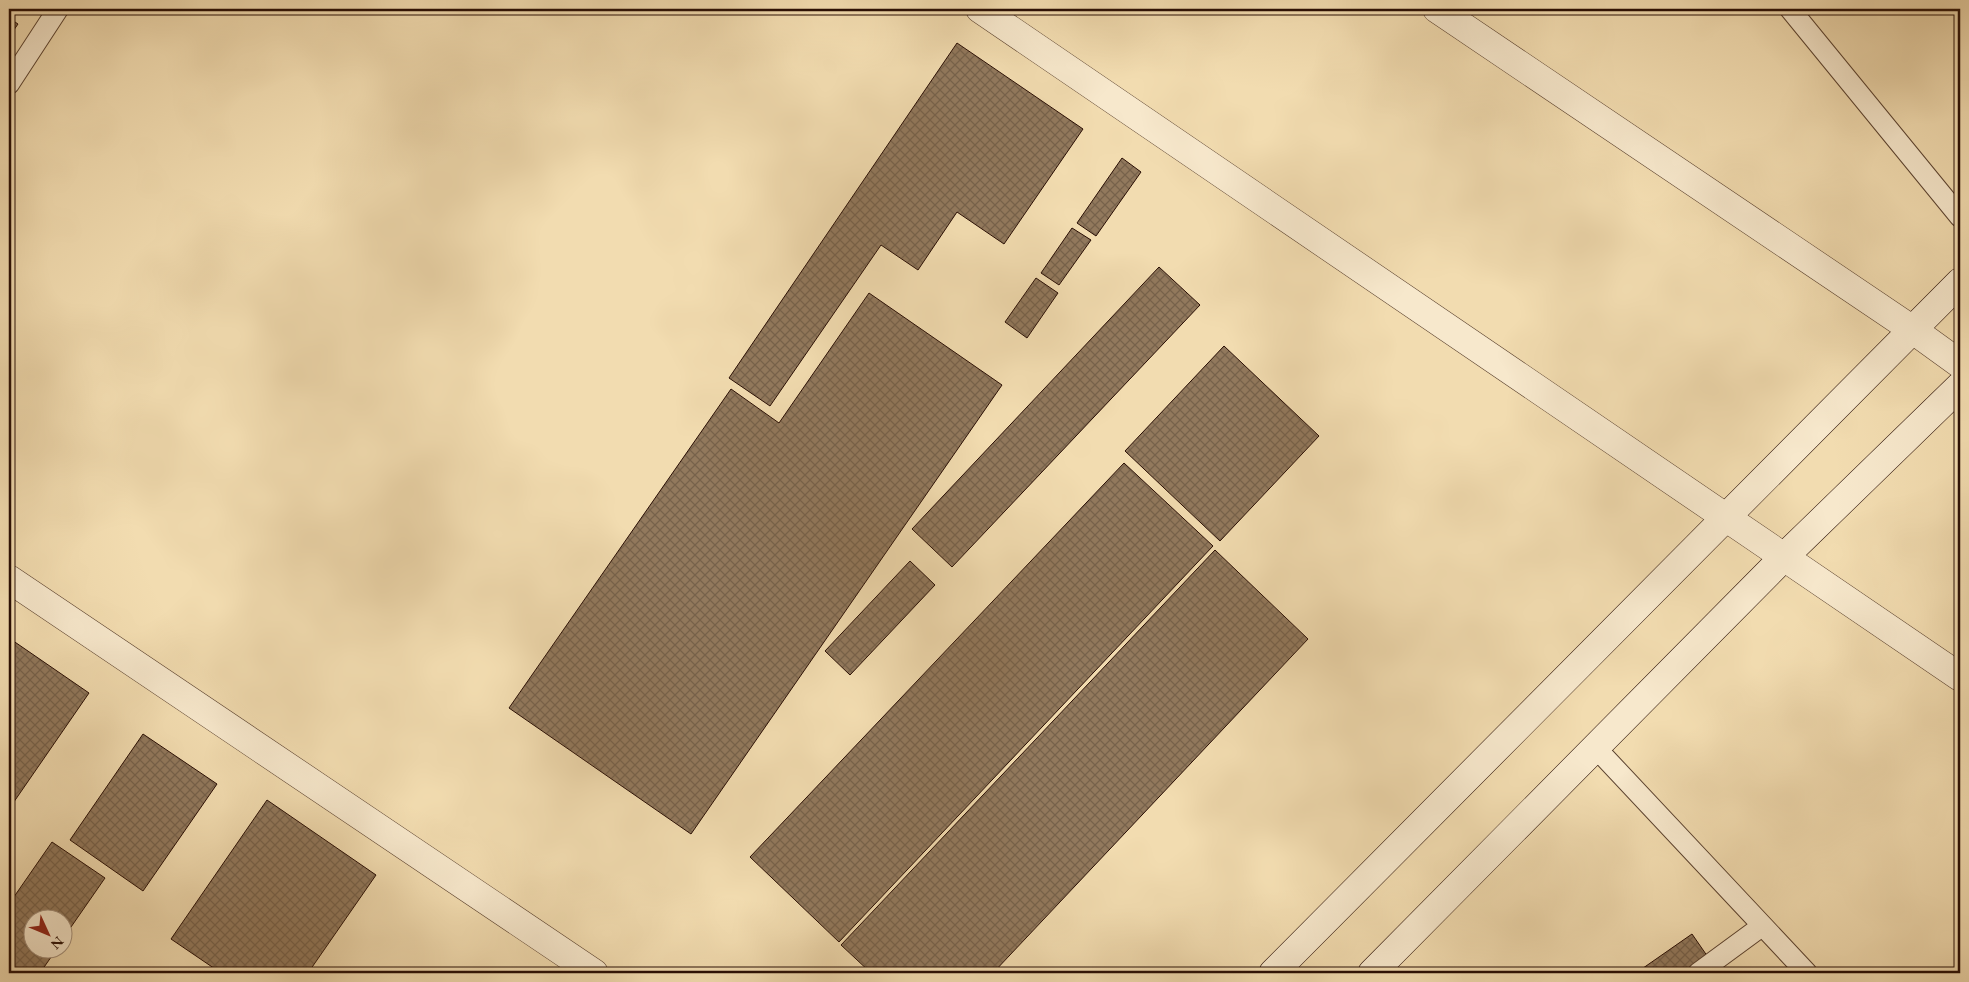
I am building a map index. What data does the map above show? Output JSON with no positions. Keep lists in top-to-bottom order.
{
  "north": "bottom right"
}
